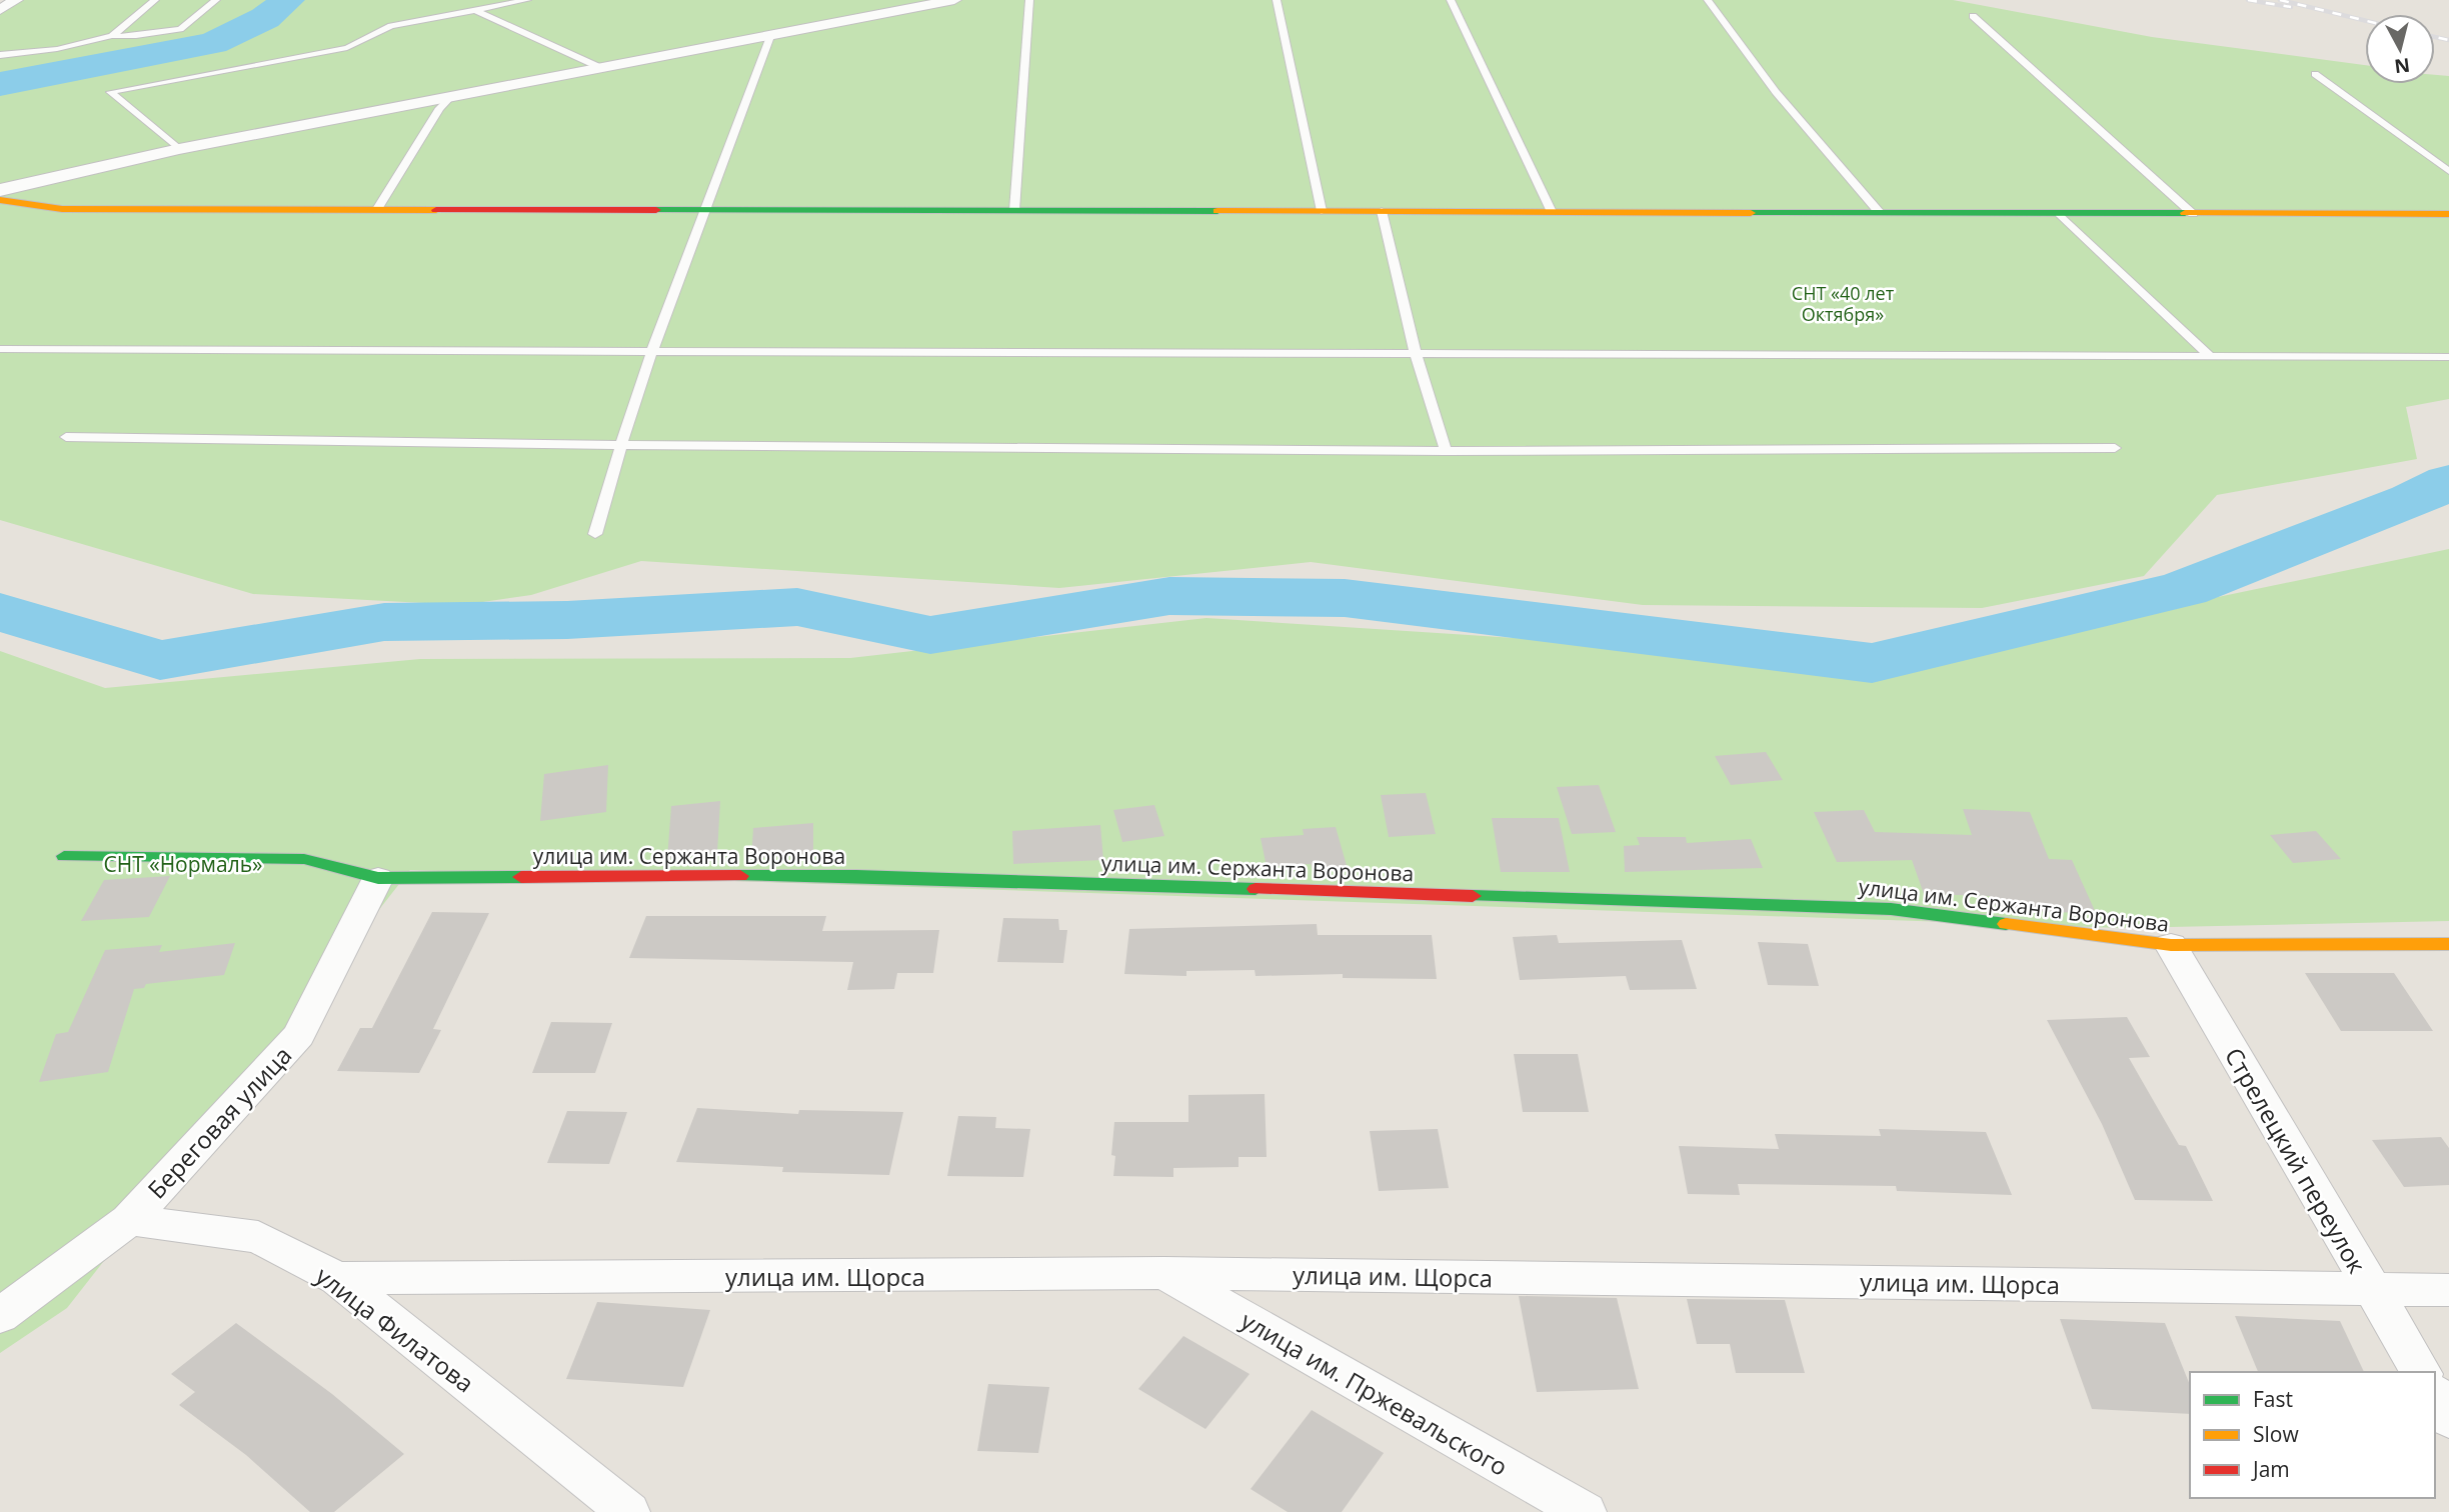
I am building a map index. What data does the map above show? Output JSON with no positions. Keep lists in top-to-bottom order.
{
  "streets": {
    "street": [
      "улица им. Сержанта Воронова",
      "Береговая улица",
      "Стрелецкий переулок",
      "улица им. Щорса",
      "улица Филатова",
      "улица им. Пржевальского"
    ]
  },
  "crossings": [
    ["улица им. Сержанта Воронова", "Береговая улица"],
    ["улица им. Сержанта Воронова", "Стрелецкий переулок"],
    ["Береговая улица", "улица Филатова"],
    ["Стрелецкий переулок", "улица им. Щорса"],
    ["улица им. Щорса", "улица Филатова"],
    ["улица им. Щорса", "улица им. Пржевальского"]
  ],
  "parks": ["СНТ «40 лет Октября»", "СНТ «Нормаль»"],
  "legend": ["Fast", "Slow", "Jam"],
  "north": "bottom"
}
